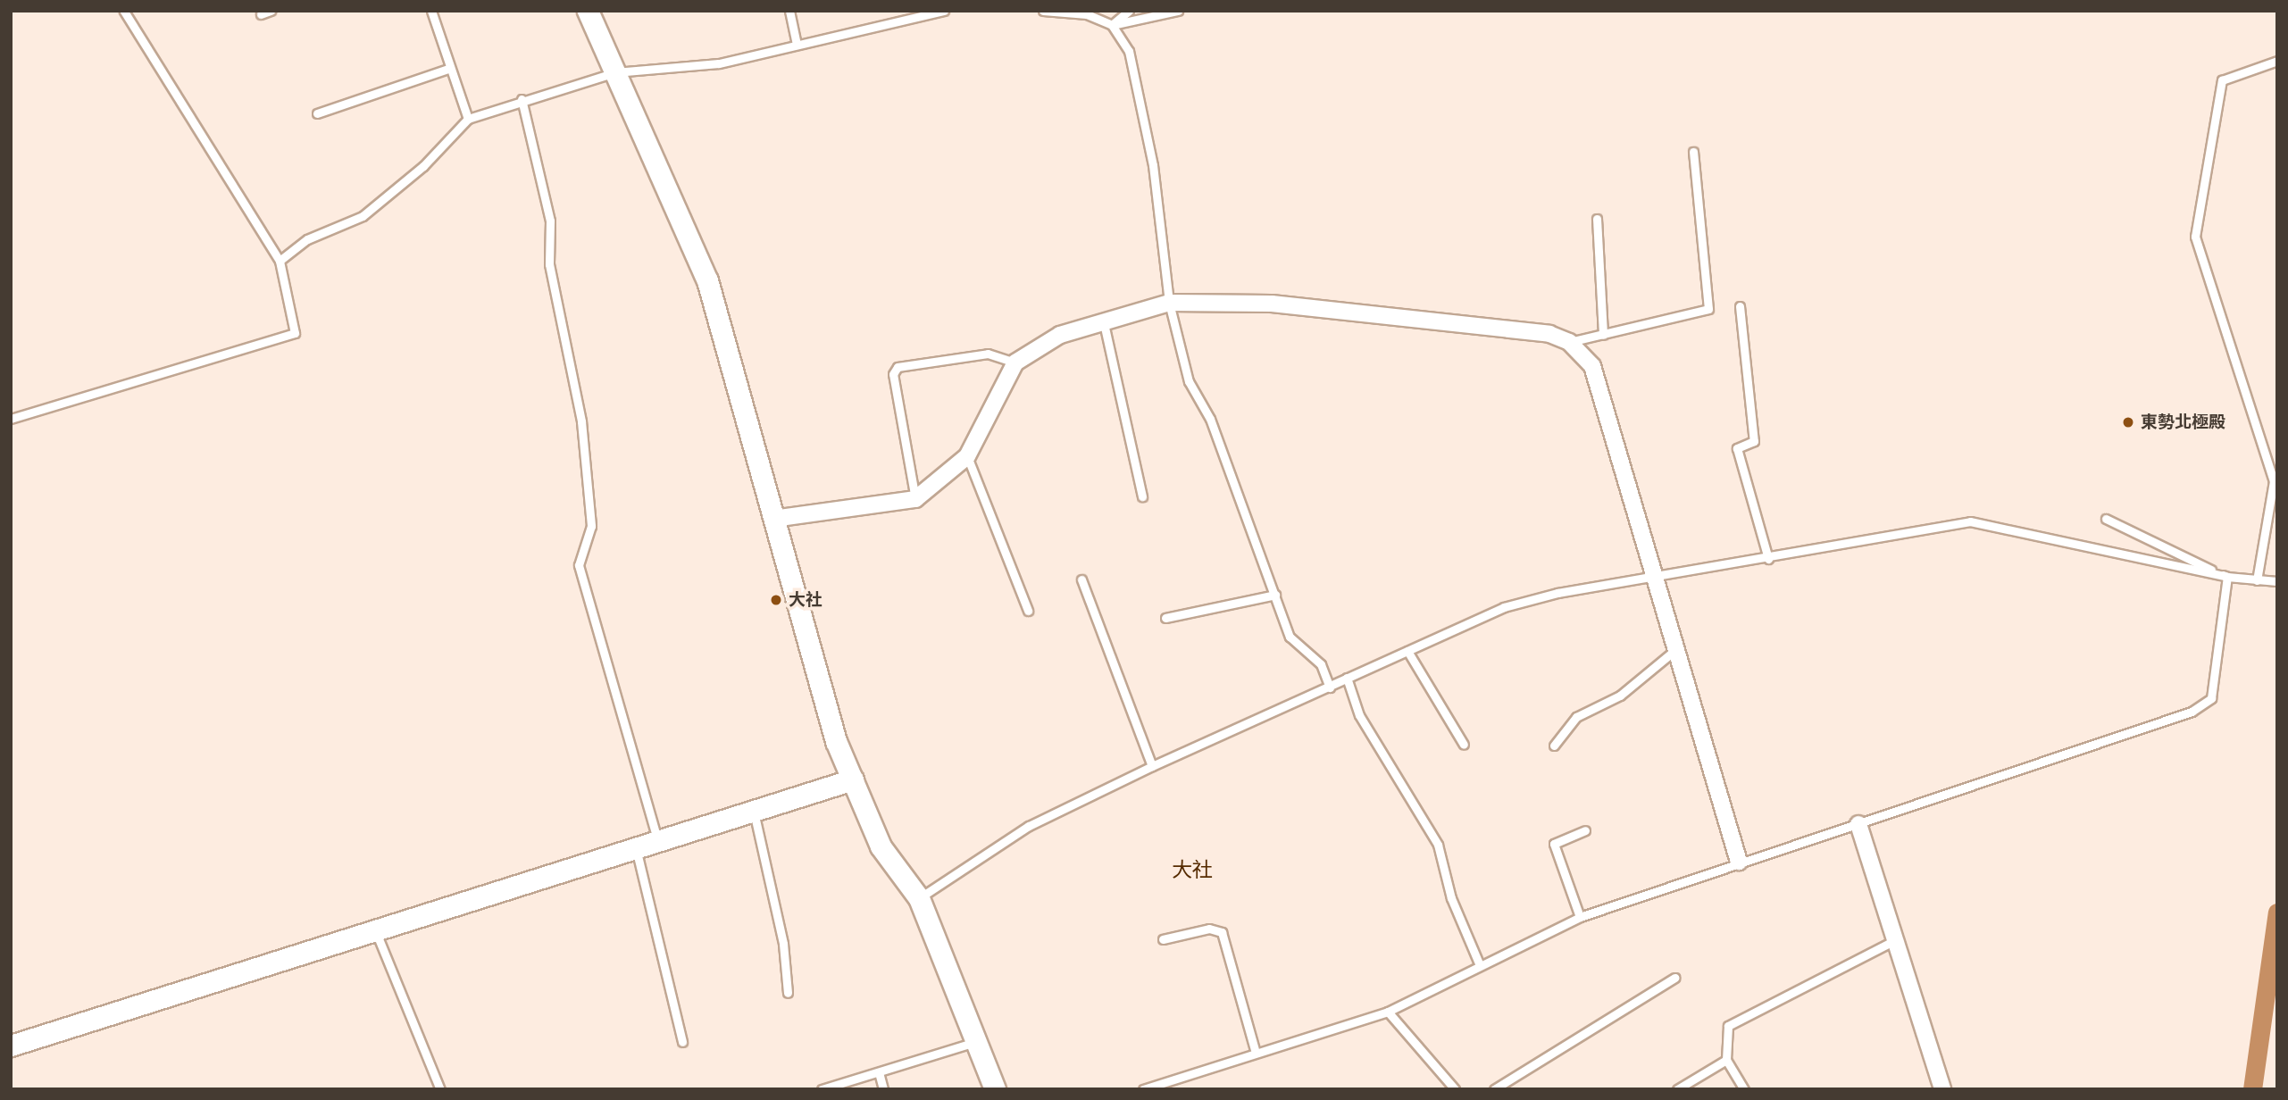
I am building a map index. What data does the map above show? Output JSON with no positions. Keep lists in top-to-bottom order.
{
  "districts": ["大社"],
  "places": ["東勢北極殿", "大社"]
}
